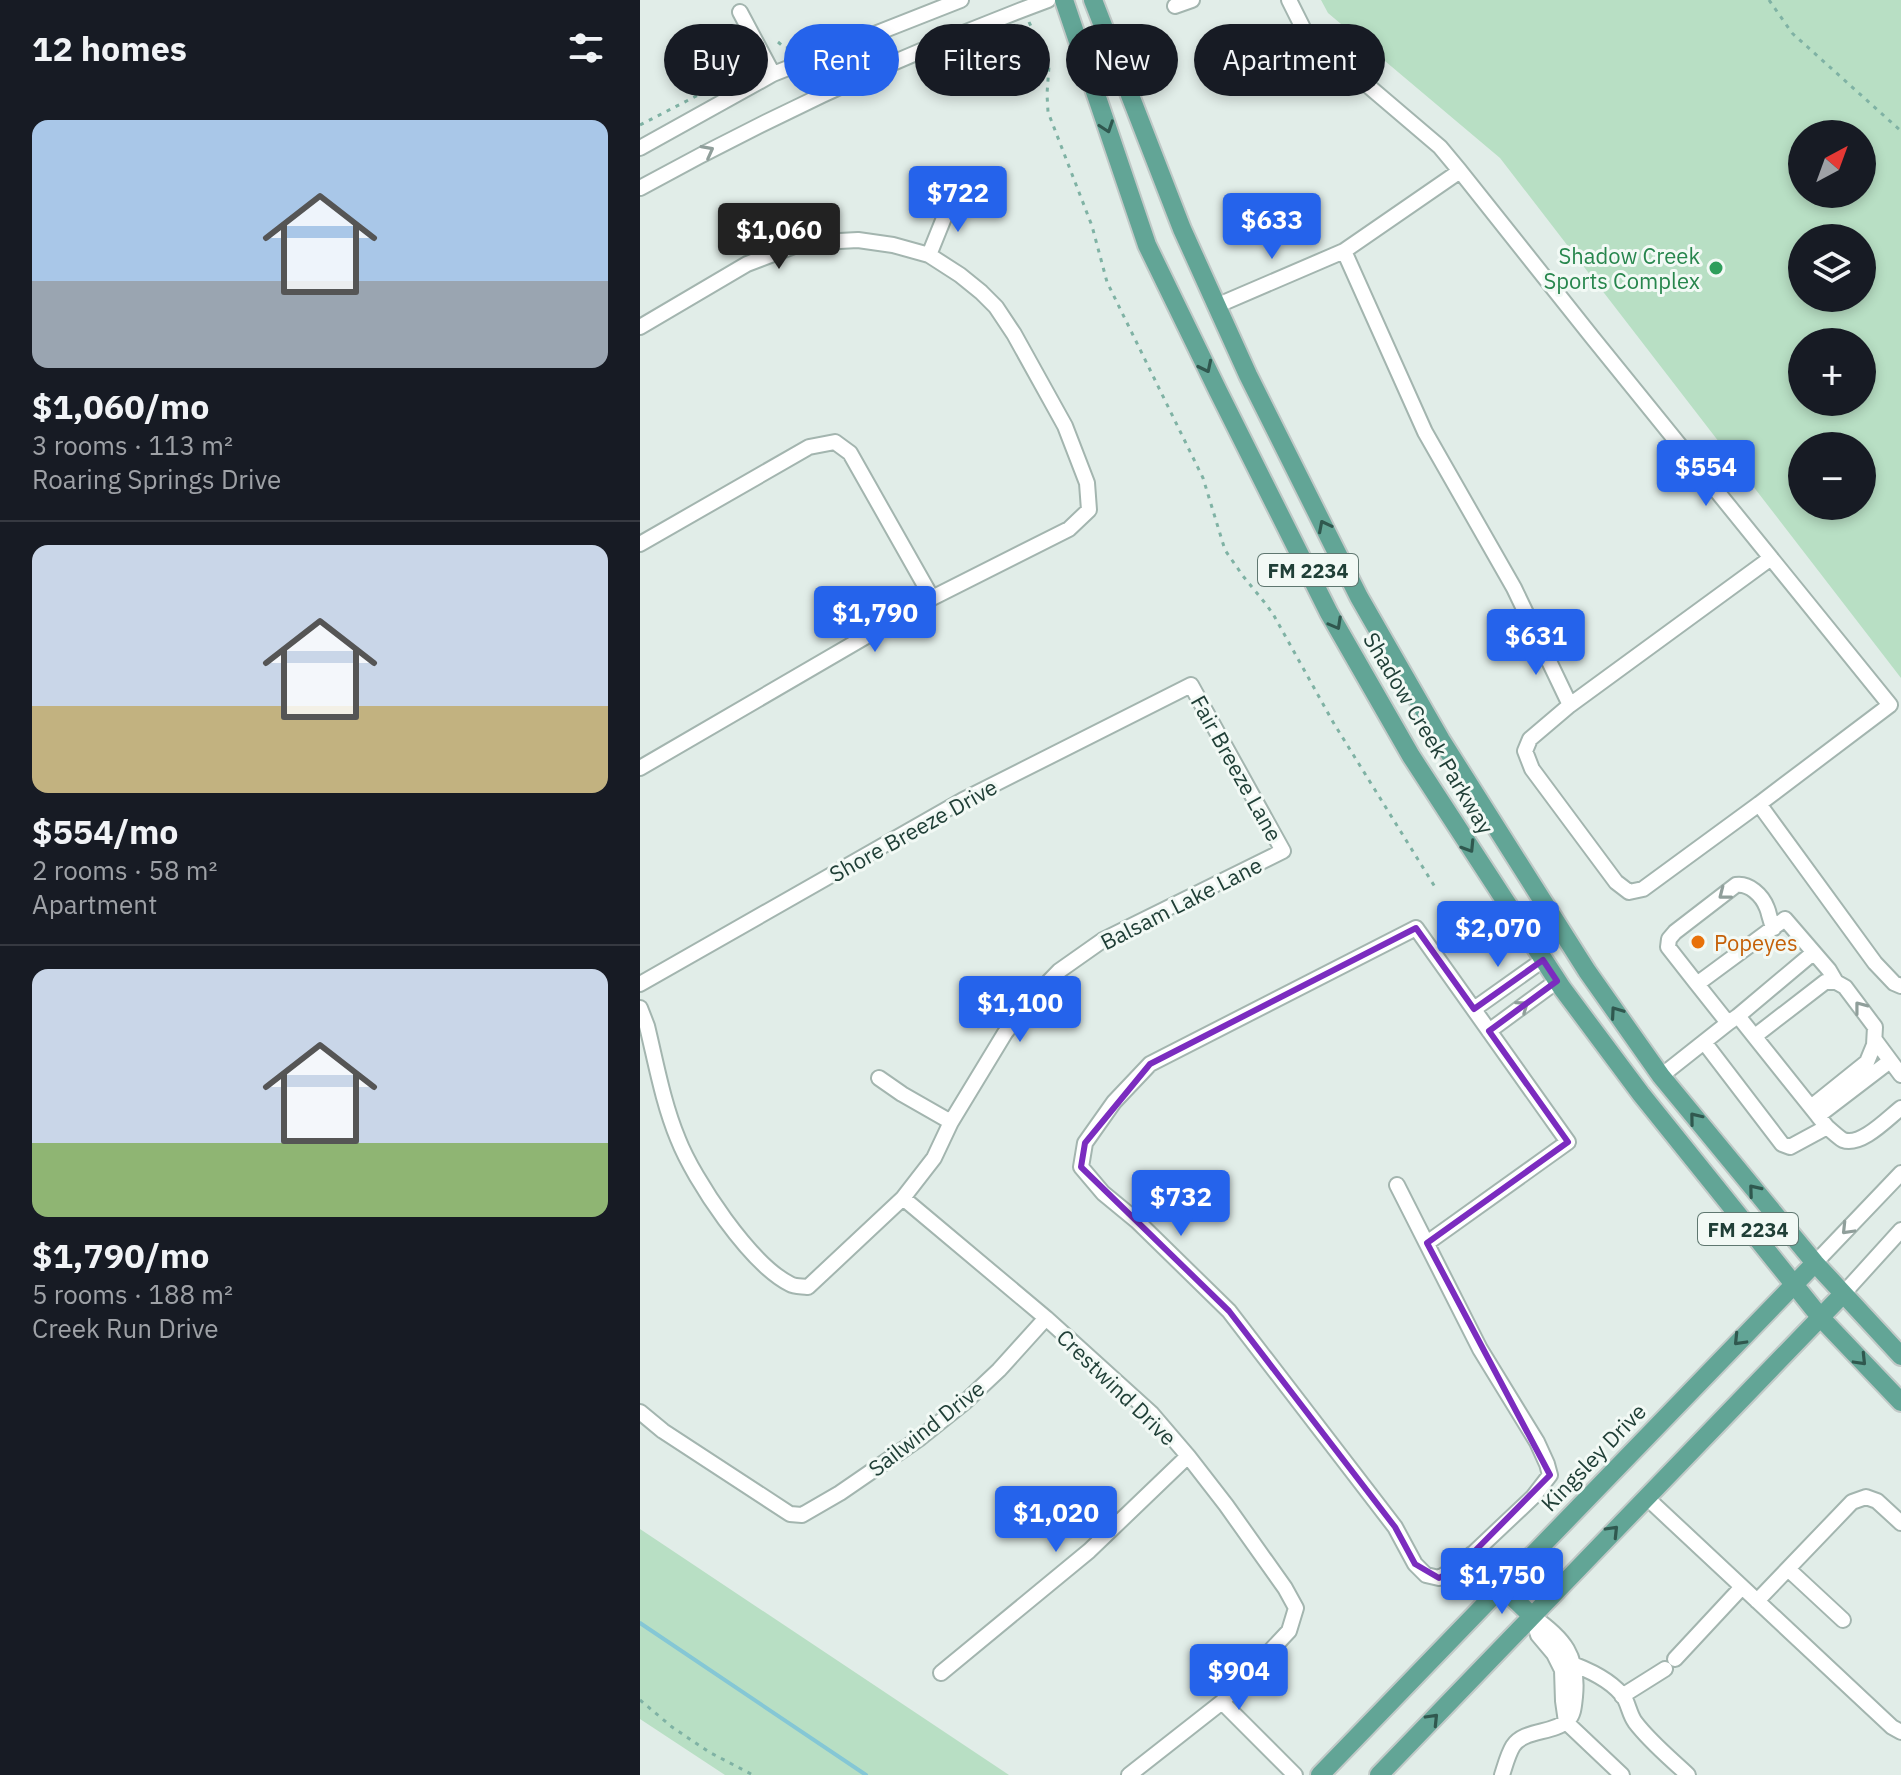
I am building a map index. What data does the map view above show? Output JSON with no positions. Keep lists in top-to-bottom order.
{
  "streets": {
    "main road": ["FM 2234", "Shadow Creek Parkway", "Kingsley Drive"],
    "street": [
      "Fair Breeze Lane",
      "Shore Breeze Drive",
      "Balsam Lake Lane",
      "Crestwind Drive",
      "Sailwind Drive"
    ]
  },
  "crossings": [
    ["Shadow Creek Parkway", "Kingsley Drive"],
    ["Fair Breeze Lane", "Shore Breeze Drive"],
    ["Fair Breeze Lane", "Balsam Lake Lane"],
    ["Balsam Lake Lane", "Crestwind Drive"],
    ["Crestwind Drive", "Sailwind Drive"]
  ],
  "places": ["Shadow Creek Sports Complex", "Popeyes"],
  "north": "top right",
  "page": {
    "heading": "12 homes",
    "chip": [
      "Buy",
      "Rent",
      "Filters",
      "New",
      "Apartment"
    ],
    "list": [
      {
        "name": "$1,060/mo",
        "note": "3 rooms · 113 m² · Roaring Springs Drive"
      },
      {
        "name": "$554/mo",
        "note": "2 rooms · 58 m² · Apartment"
      },
      {
        "name": "$1,790/mo",
        "note": "5 rooms · 188 m² · Creek Run Drive"
      }
    ],
    "map_buttons": ["+", "−"],
    "price": [
      "$722",
      "$633",
      "$1,060",
      "$554",
      "$1,790",
      "$631",
      "$2,070",
      "$1,100",
      "$732",
      "$1,020",
      "$1,750",
      "$904"
    ]
  }
}
